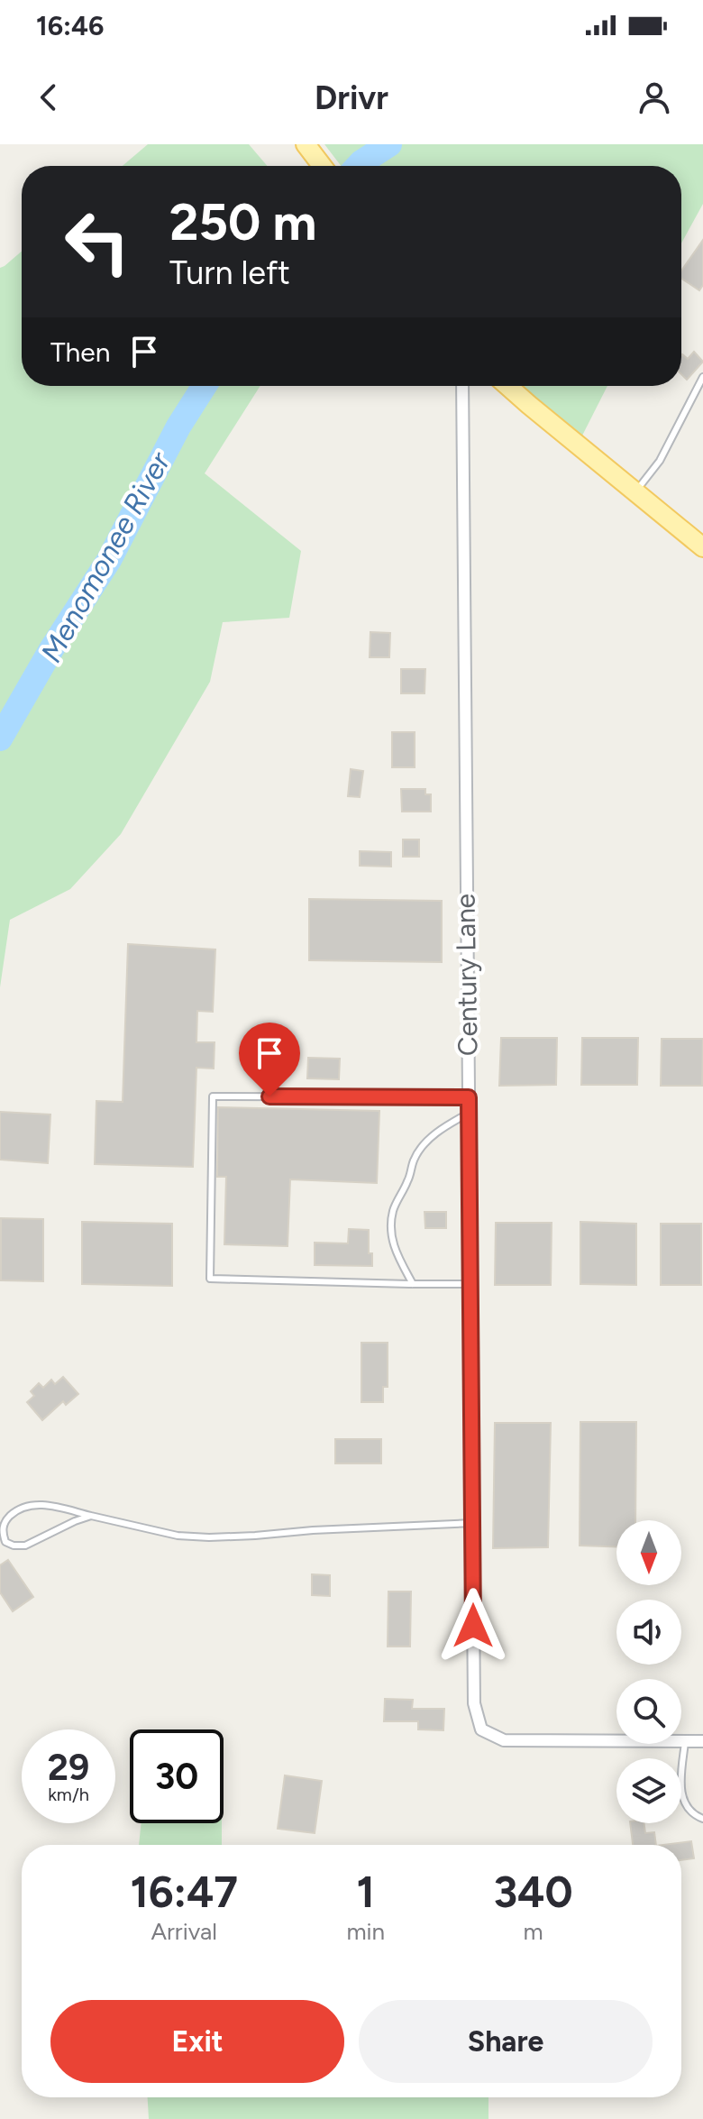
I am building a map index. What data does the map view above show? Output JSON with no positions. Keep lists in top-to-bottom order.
{
  "streets": {
    "street": ["Century Lane"]
  },
  "water": ["Menomonee River"],
  "north": "bottom",
  "page": {
    "status": "16:46",
    "header": "Drivr",
    "turn": ["250 m", "Turn left"],
    "then": "Then",
    "speed": "29 km/h",
    "limit": "30",
    "eta": [
      "16:47",
      "Arrival",
      "1",
      "min",
      "340",
      "m"
    ],
    "buttons": ["Exit", "Share"]
  }
}
